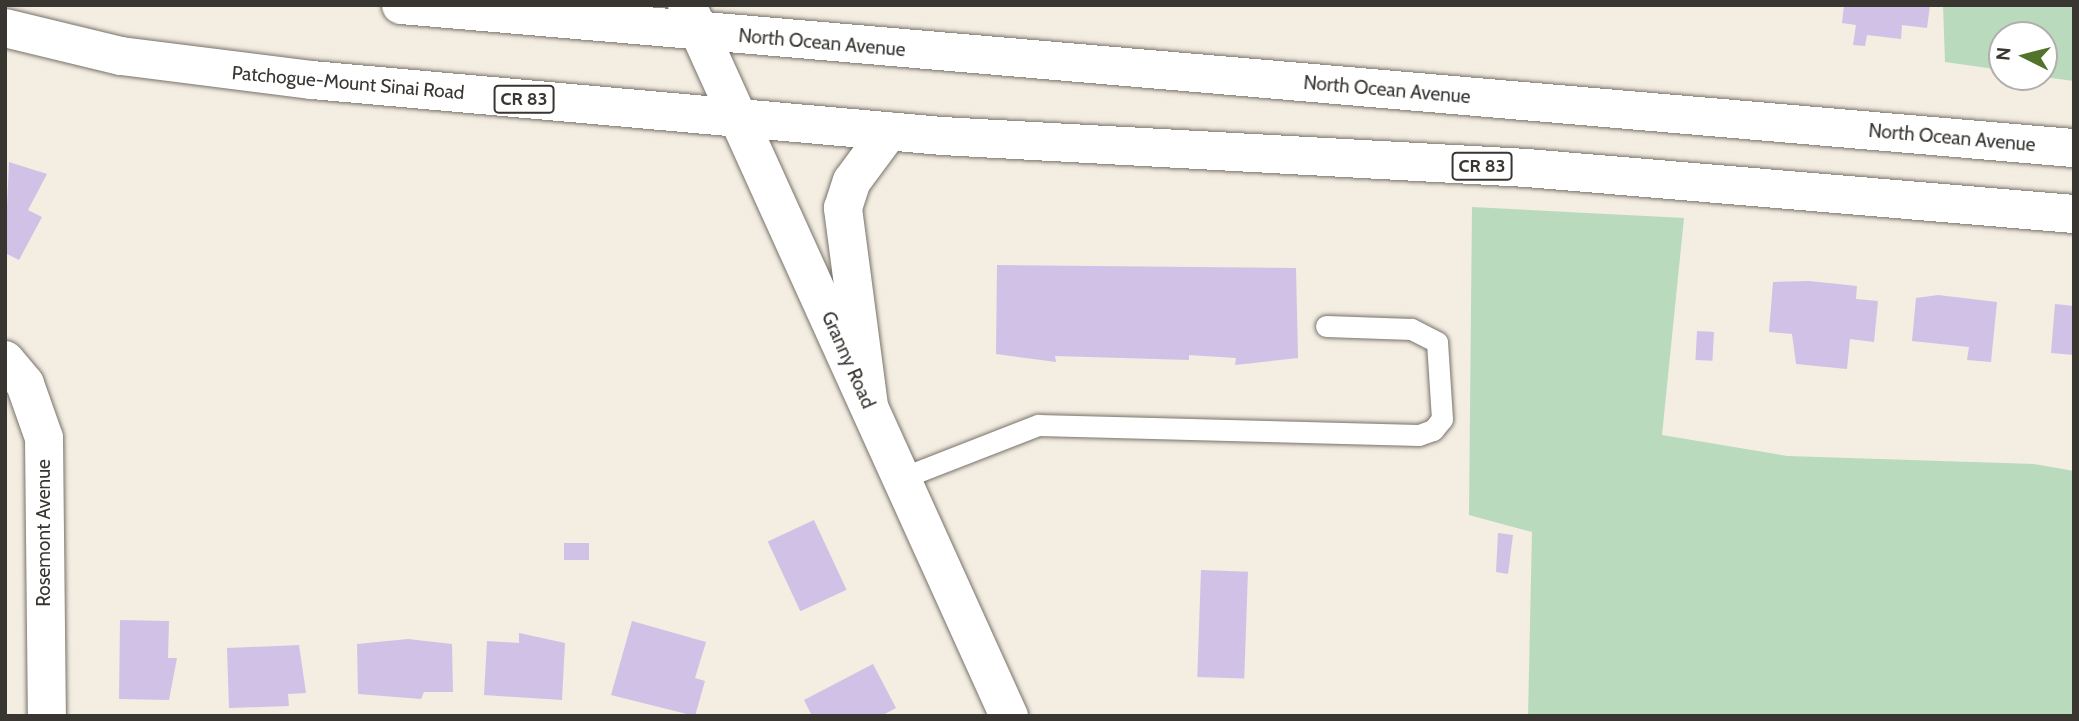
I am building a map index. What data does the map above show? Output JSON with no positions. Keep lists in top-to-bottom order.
{
  "streets": {
    "main road": [
      "North Ocean Avenue",
      "Patchogue-Mount Sinai Road",
      "CR 83",
      "Granny Road",
      "Rosemont Avenue"
    ]
  },
  "crossings": [
    ["North Ocean Avenue", "Granny Road"],
    ["Patchogue-Mount Sinai Road", "CR 83"],
    ["Patchogue-Mount Sinai Road", "Granny Road"],
    ["CR 83", "Granny Road"]
  ],
  "north": "left"
}
